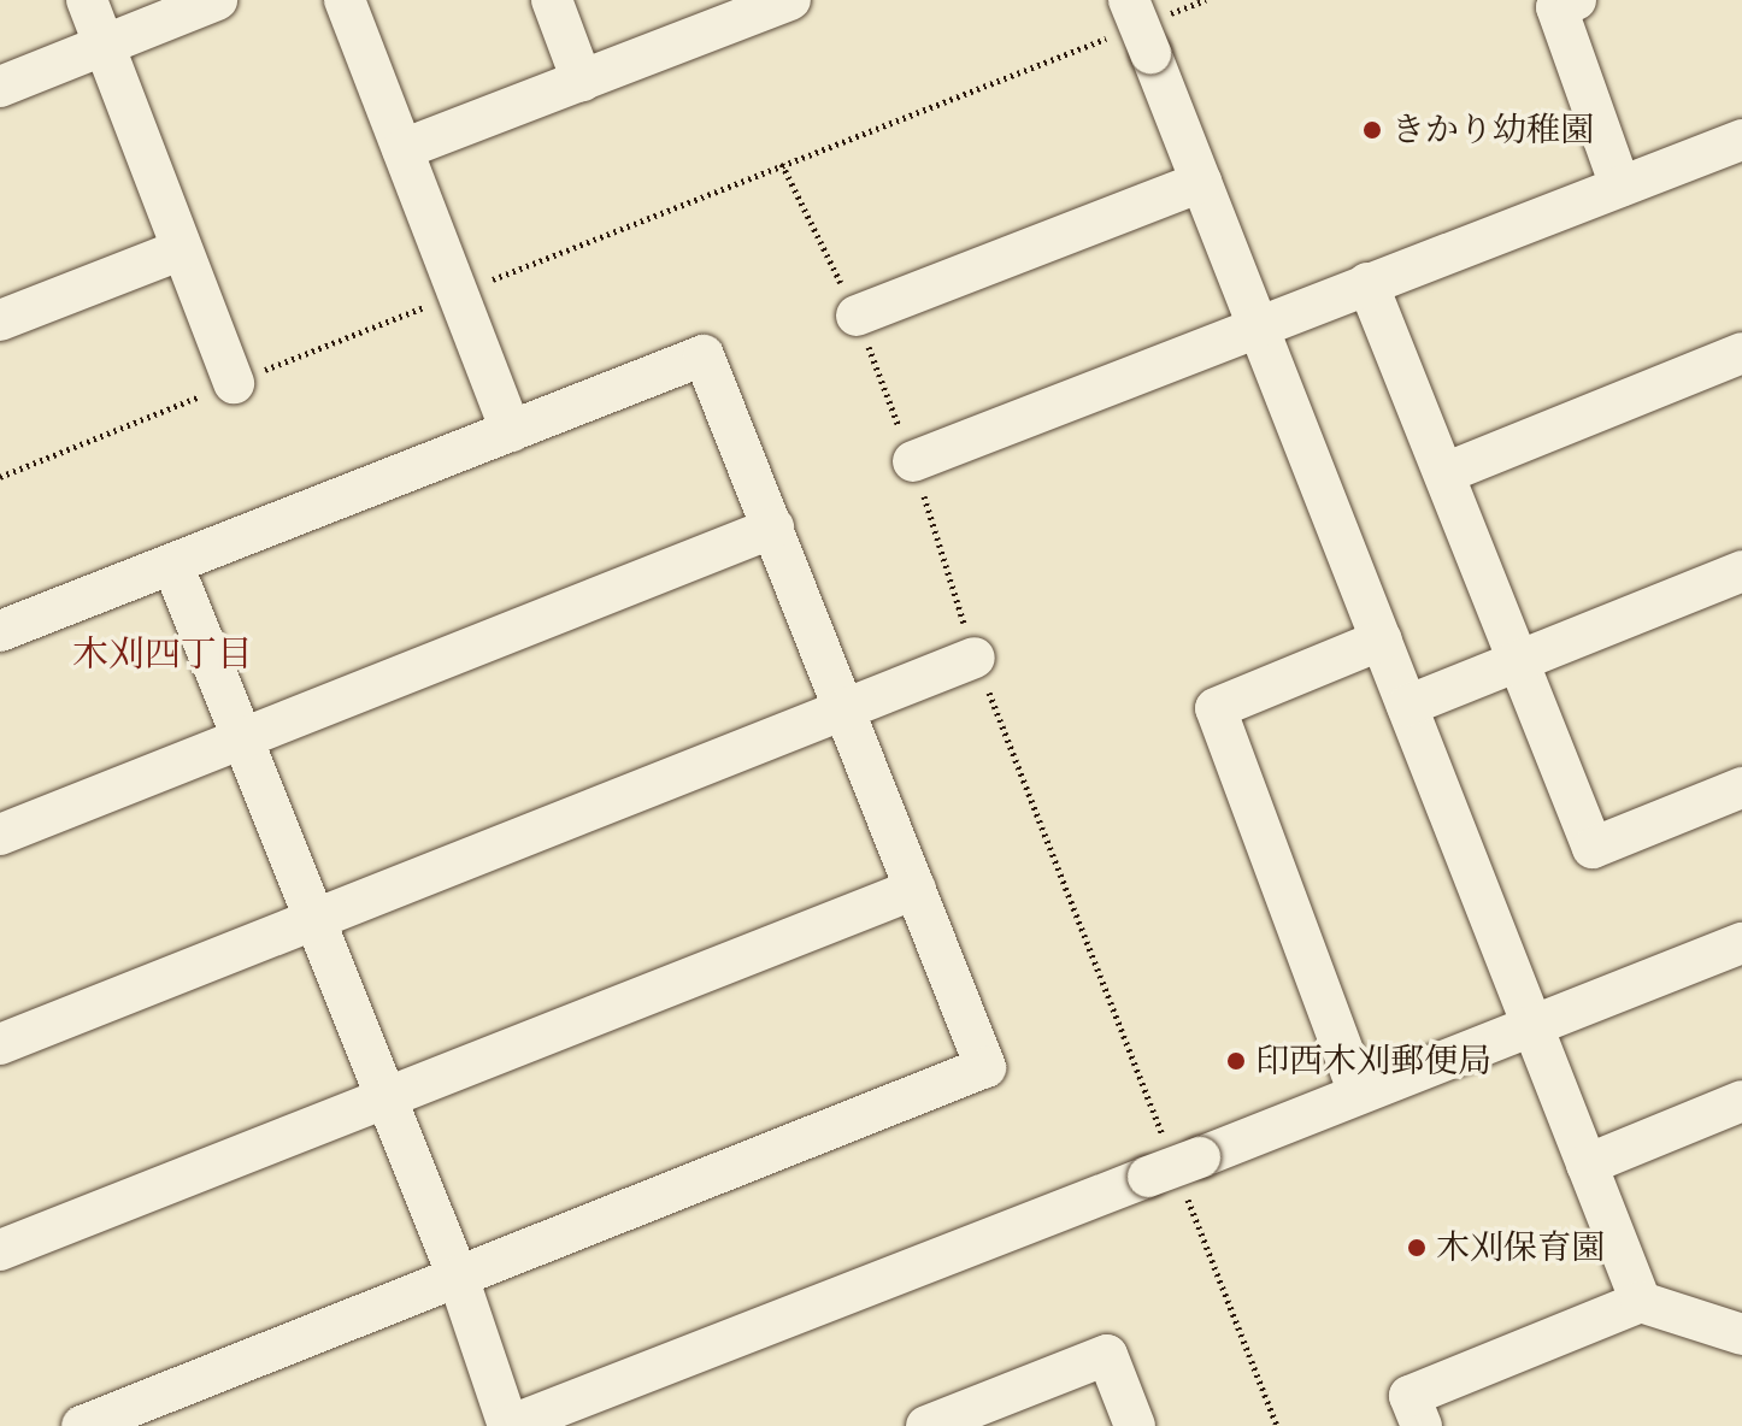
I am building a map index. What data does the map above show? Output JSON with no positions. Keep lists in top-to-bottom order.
{
  "districts": ["木刈四丁目"],
  "places": ["きかり幼稚園", "印西木刈郵便局", "木刈保育園"]
}
